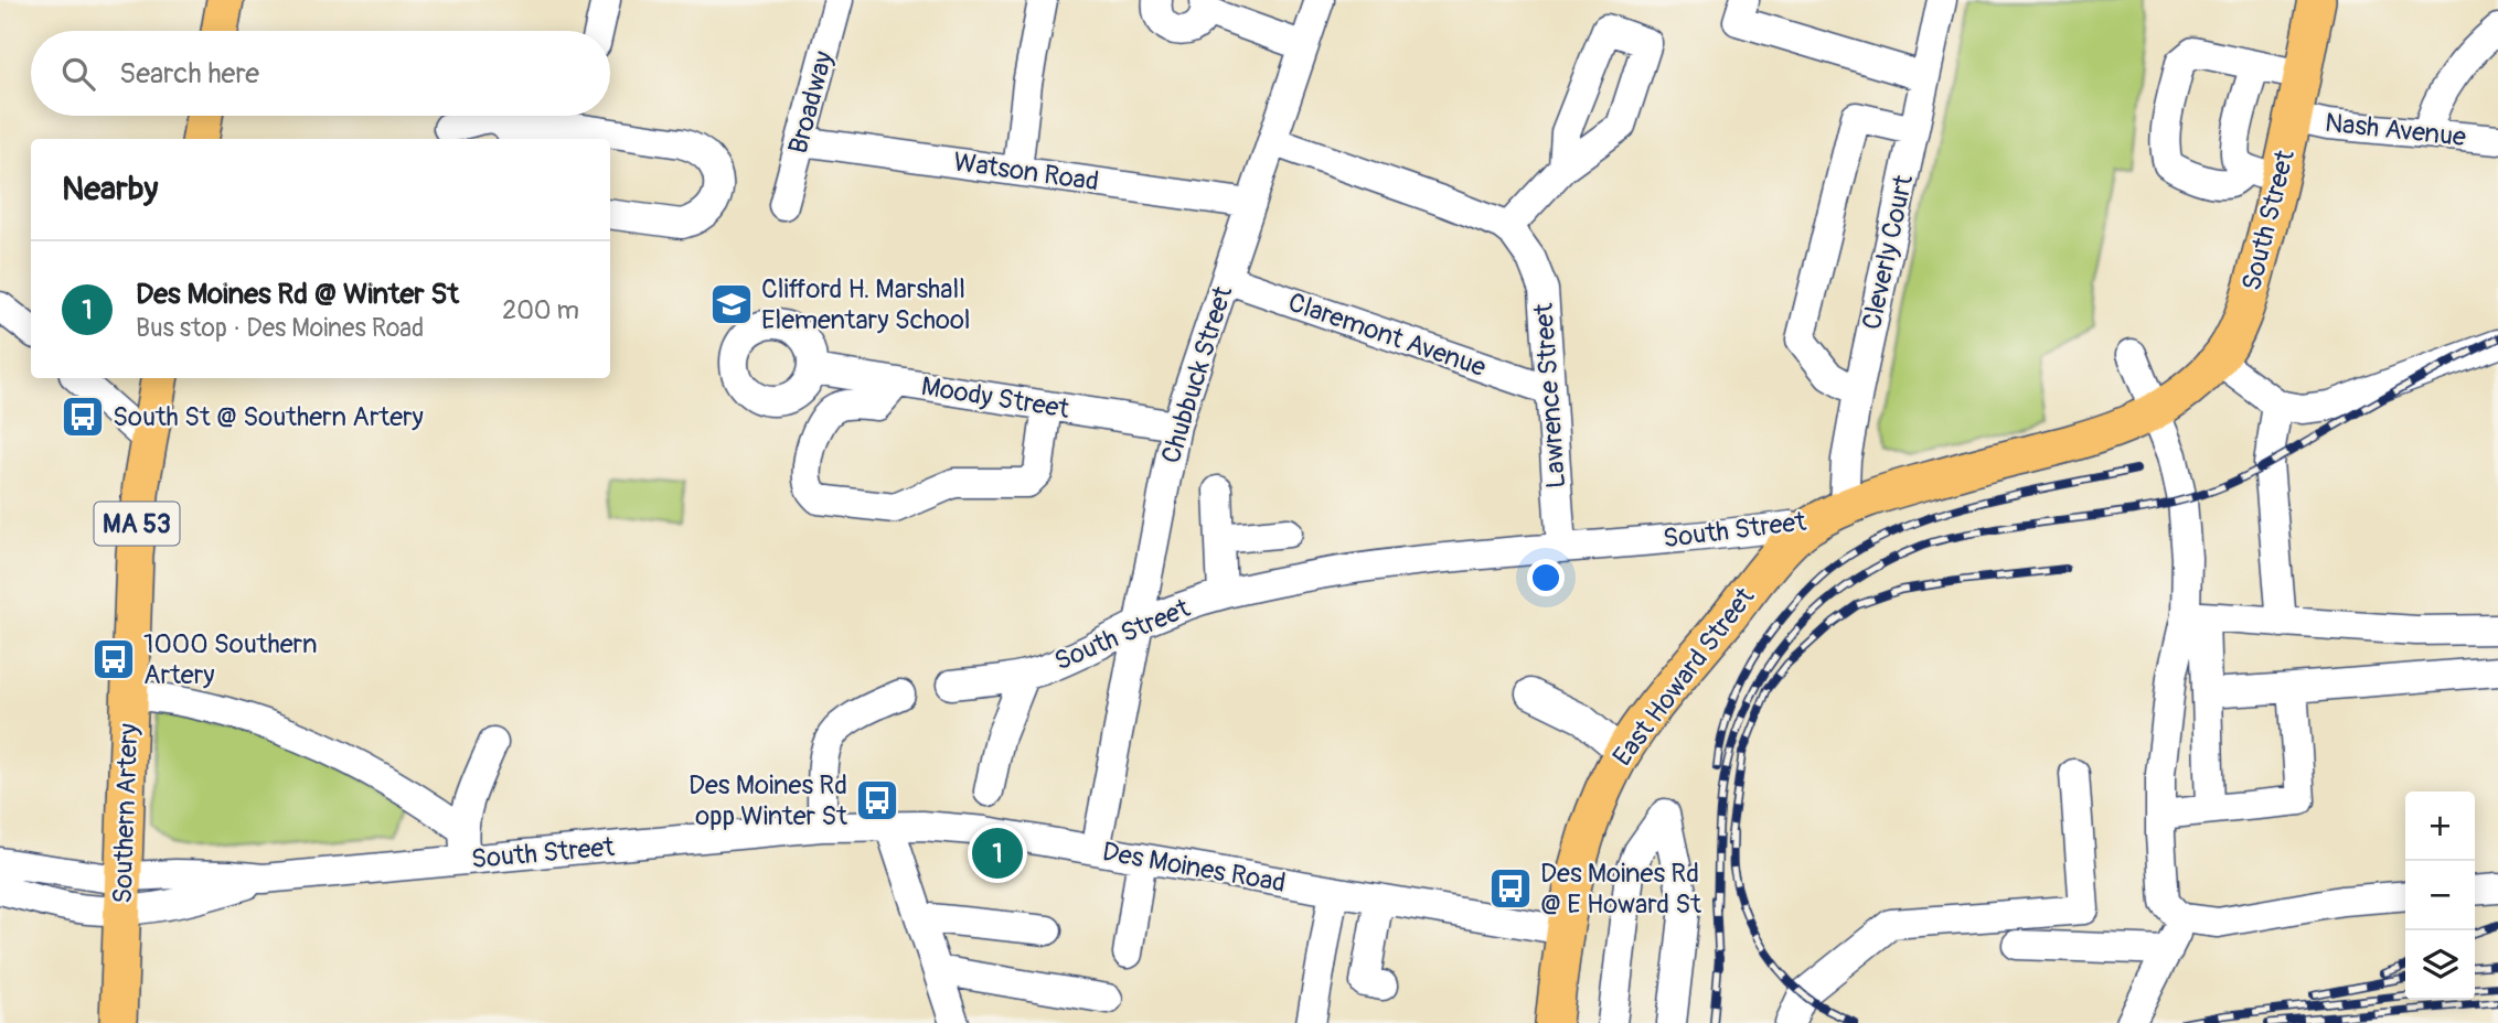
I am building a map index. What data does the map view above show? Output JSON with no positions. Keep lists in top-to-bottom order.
{
  "streets": {
    "main road": [
      "South Street",
      "MA 53",
      "East Howard Street",
      "Southern Artery"
    ],
    "street": [
      "Broadway",
      "Nash Avenue",
      "Watson Road",
      "Cleverly Court",
      "Claremont Avenue",
      "Chubbuck Street",
      "Lawrence Street",
      "Moody Street",
      "Des Moines Road"
    ]
  },
  "crossings": [
    ["Broadway", "Watson Road"],
    ["Nash Avenue", "South Street"],
    ["Watson Road", "Chubbuck Street"],
    ["South Street", "Cleverly Court"],
    ["South Street", "Chubbuck Street"],
    ["South Street", "Lawrence Street"],
    ["South Street", "East Howard Street"],
    ["South Street", "Southern Artery"],
    ["South Street", "Des Moines Road"],
    ["Claremont Avenue", "Chubbuck Street"],
    ["Claremont Avenue", "Lawrence Street"],
    ["Chubbuck Street", "Lawrence Street"],
    ["Chubbuck Street", "Moody Street"],
    ["Chubbuck Street", "Des Moines Road"],
    ["East Howard Street", "Des Moines Road"]
  ],
  "places": {
    "school or university": ["Clifford H. Marshall Elementary School"],
    "bus stop": [
      "South St @ Southern Artery",
      "1000 Southern Artery",
      "Des Moines Rd opp Winter St",
      "Des Moines Rd @ E Howard St"
    ]
  },
  "page": {
    "search": "Search here",
    "heading": "Nearby",
    "list": [
      {
        "mark": "1",
        "name": "Des Moines Rd @ Winter St",
        "note": "Bus stop · Des Moines Road",
        "value": "200 m"
      }
    ],
    "map_buttons": ["+", "−"],
    "pins": "1"
  }
}
